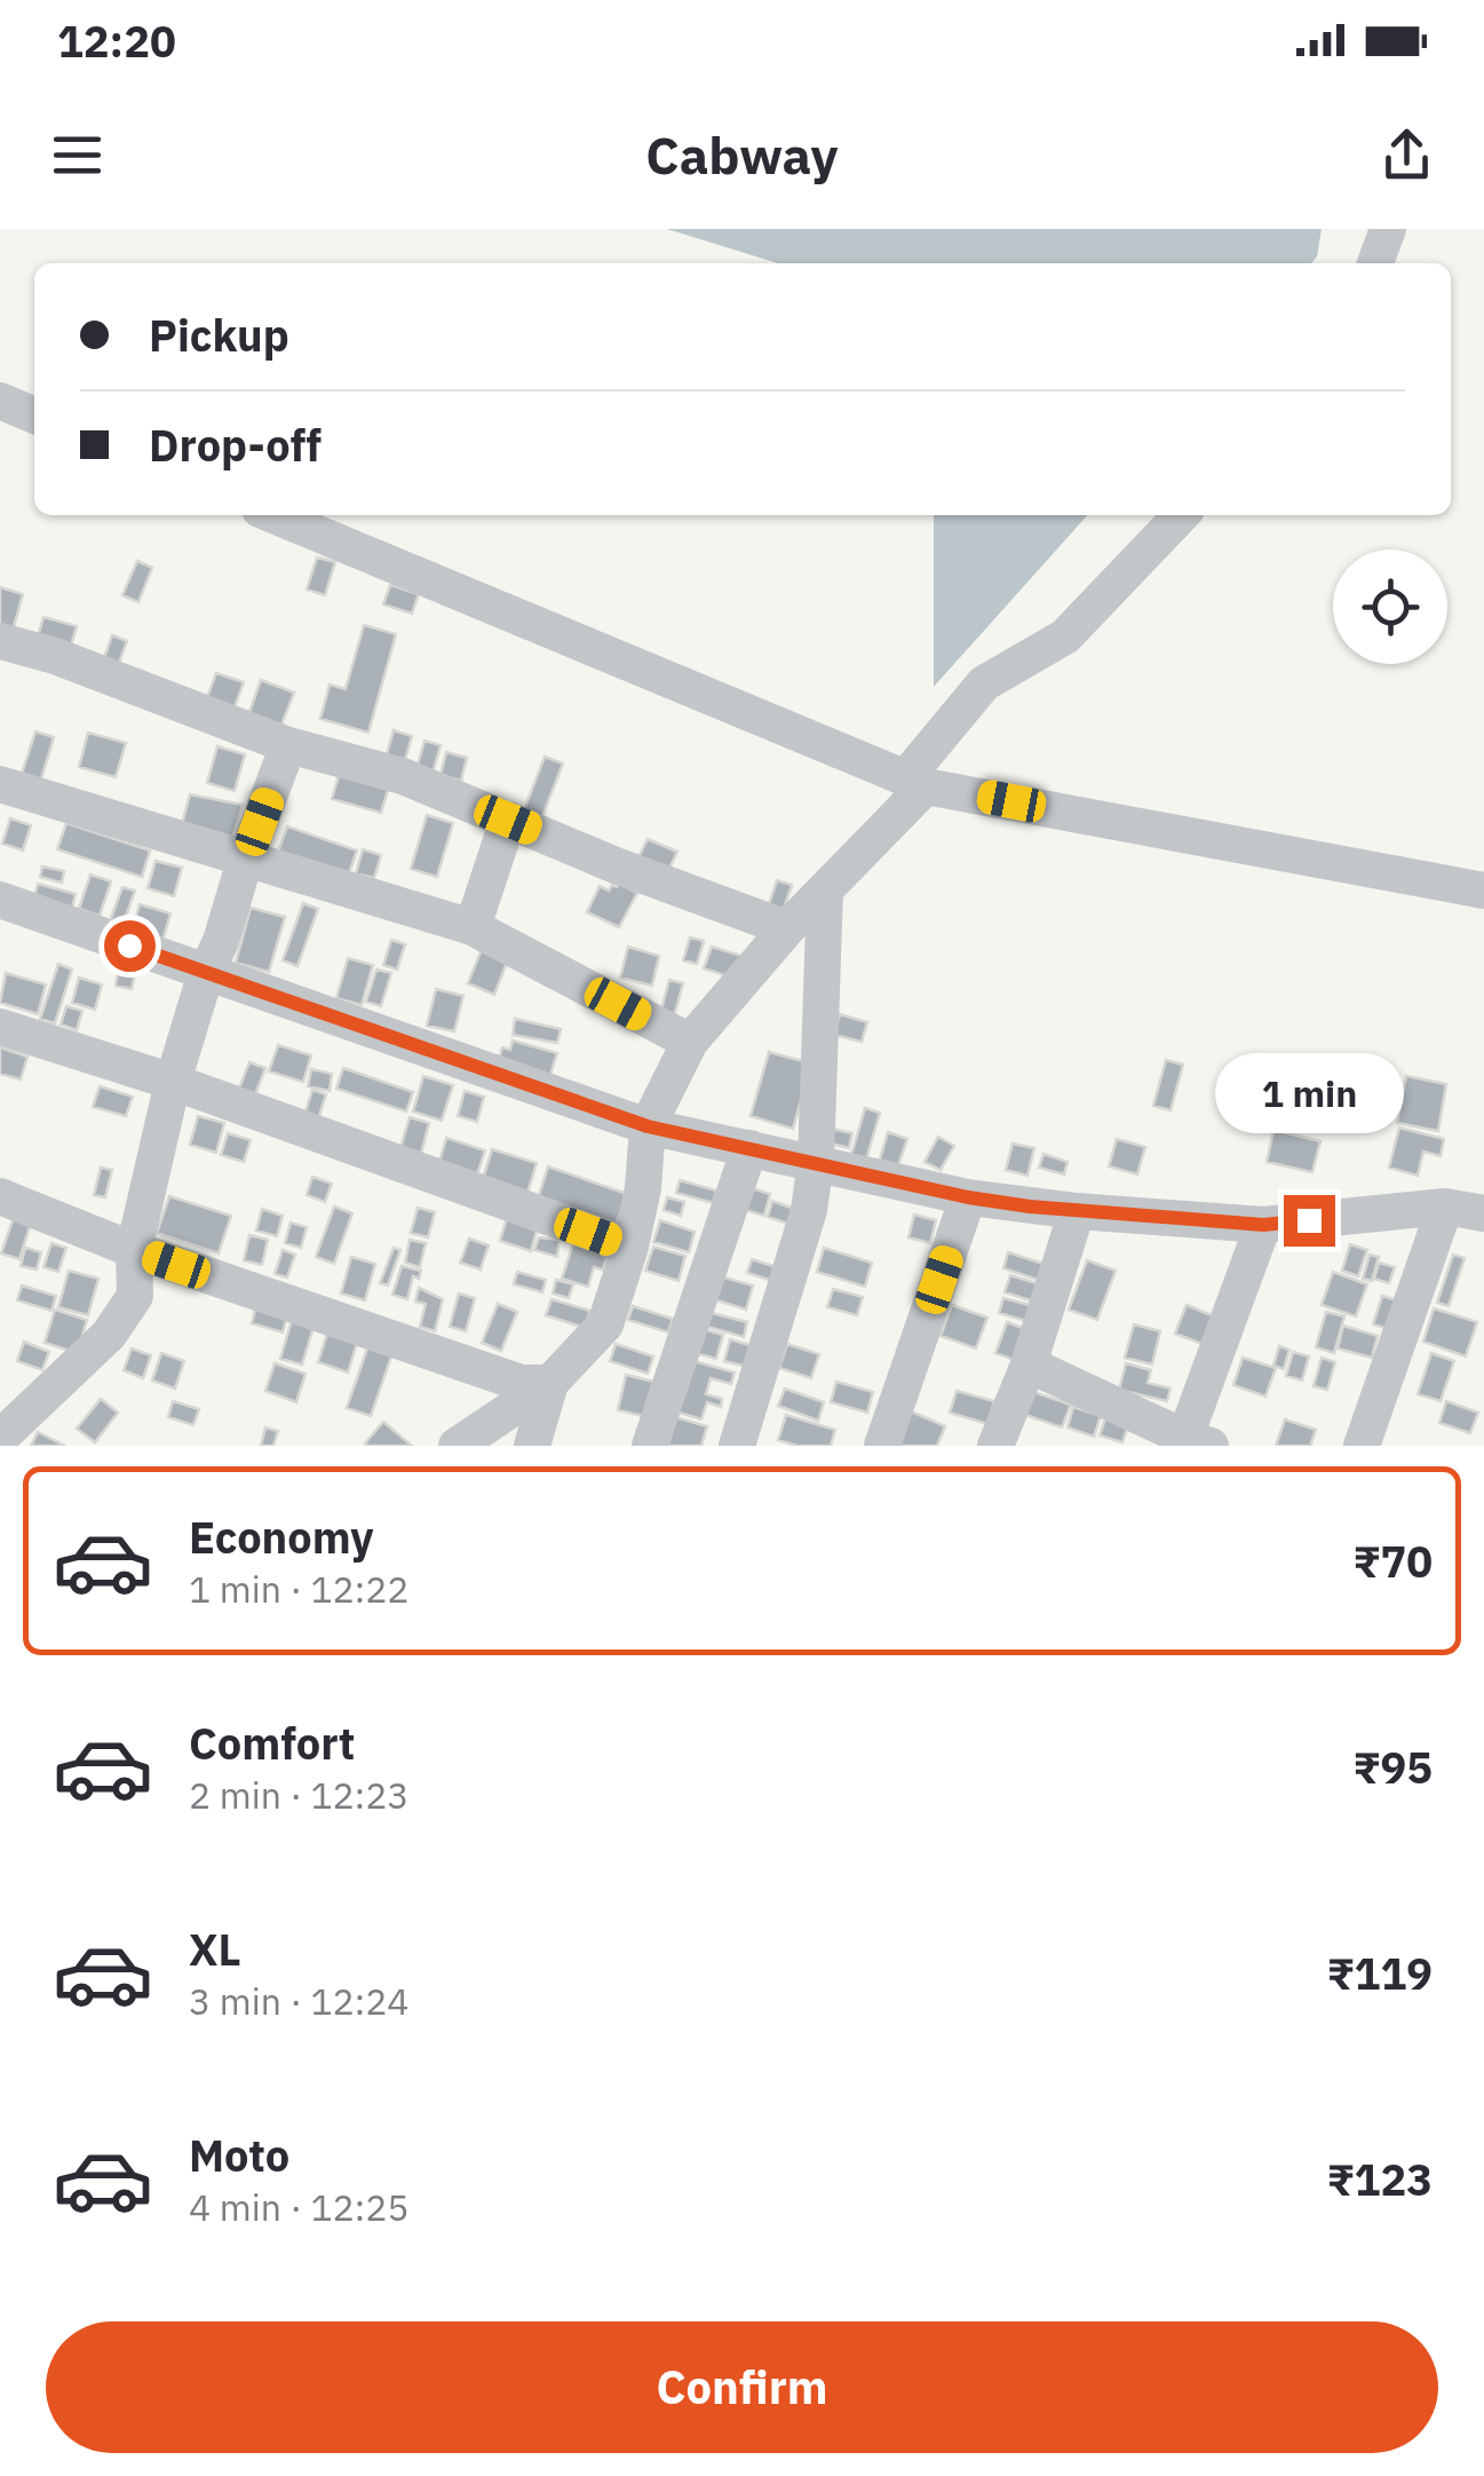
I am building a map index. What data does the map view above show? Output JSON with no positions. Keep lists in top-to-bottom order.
{
  "page": {
    "status": "12:20",
    "header": "Cabway",
    "banner": ["Pickup", "Drop-off"],
    "bubble": "1 min",
    "list": [
      {
        "name": "Economy",
        "note": "1 min · 12:22",
        "value": "₹70"
      },
      {
        "name": "Comfort",
        "note": "2 min · 12:23",
        "value": "₹95"
      },
      {
        "name": "XL",
        "note": "3 min · 12:24",
        "value": "₹119"
      },
      {
        "name": "Moto",
        "note": "4 min · 12:25",
        "value": "₹123"
      }
    ],
    "buttons": "Confirm"
  }
}
